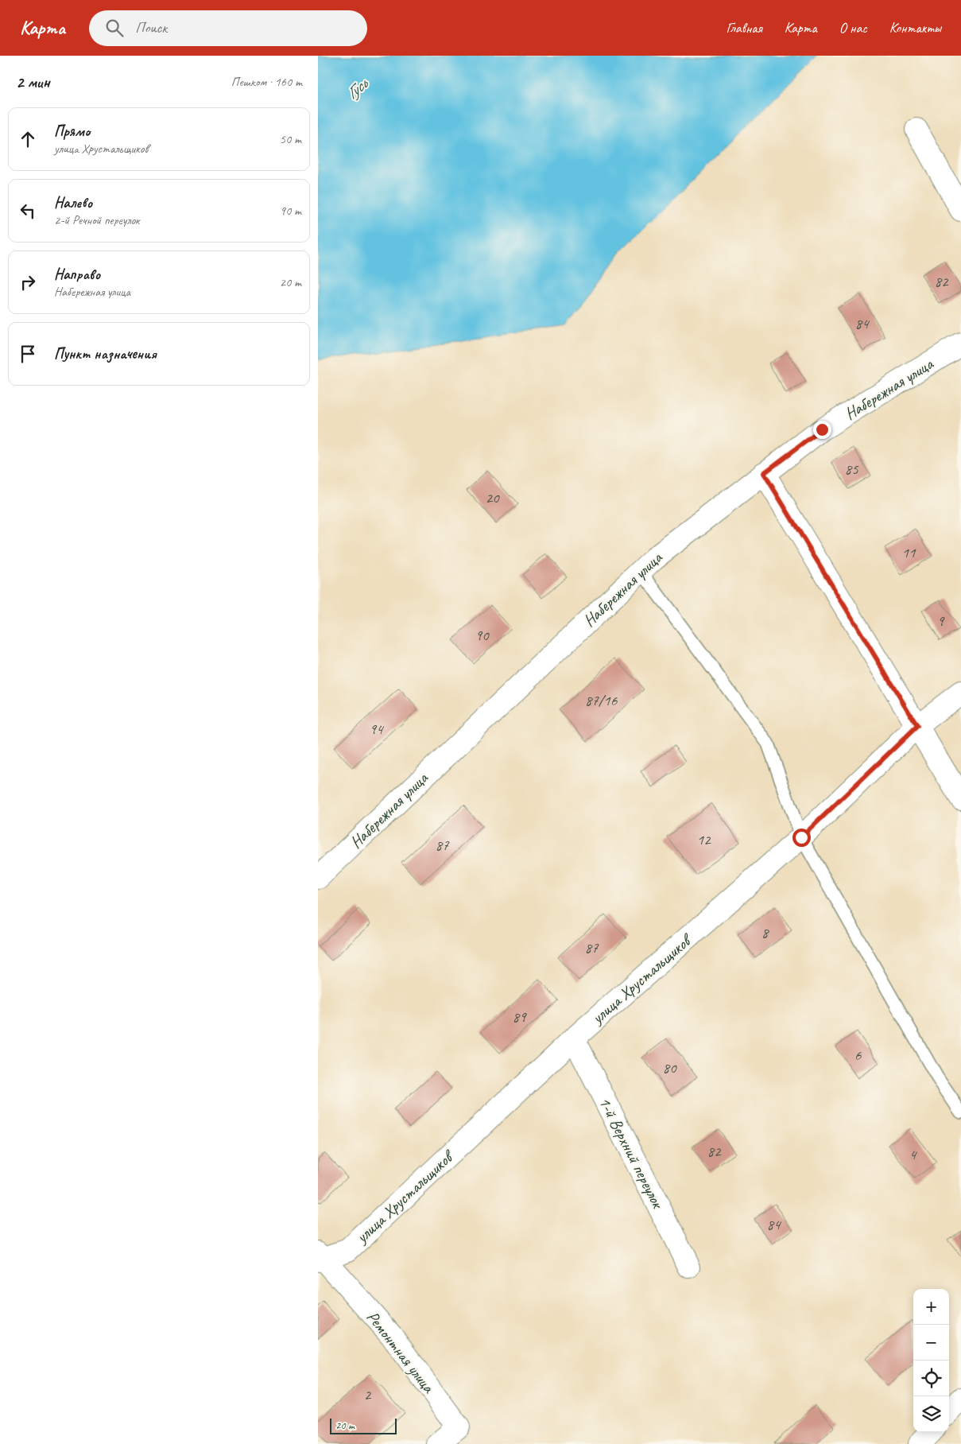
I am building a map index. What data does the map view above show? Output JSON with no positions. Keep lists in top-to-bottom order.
{
  "streets": {
    "street": [
      "Набережная улица",
      "улица Хрустальщиков",
      "1-й Верхний переулок",
      "Ремонтная улица"
    ]
  },
  "crossings": [
    ["улица Хрустальщиков", "1-й Верхний переулок"],
    ["улица Хрустальщиков", "Ремонтная улица"]
  ],
  "water": ["Гусь"],
  "house_numbers": [
    "82",
    "84",
    "85",
    "20",
    "11",
    "9",
    "90",
    "87/16",
    "94",
    "12",
    "87",
    "8",
    "87",
    "89",
    "6",
    "80",
    "82",
    "4",
    "84",
    "2"
  ],
  "scale_bar": "20 m",
  "page": {
    "header": "Карта",
    "search": "Поиск",
    "nav": [
      "Главная",
      "Карта",
      "О нас",
      "Контакты"
    ],
    "heading": ["2 мин", "Пешком · 160 m"],
    "list": [
      ["Прямо", "улица Хрустальщиков", "50 m"],
      ["Налево", "2-й Речной переулок", "90 m"],
      ["Направо", "Набережная улица", "20 m"],
      "Пункт назначения"
    ],
    "map_buttons": ["+", "−"],
    "scale": "20 m"
  }
}
